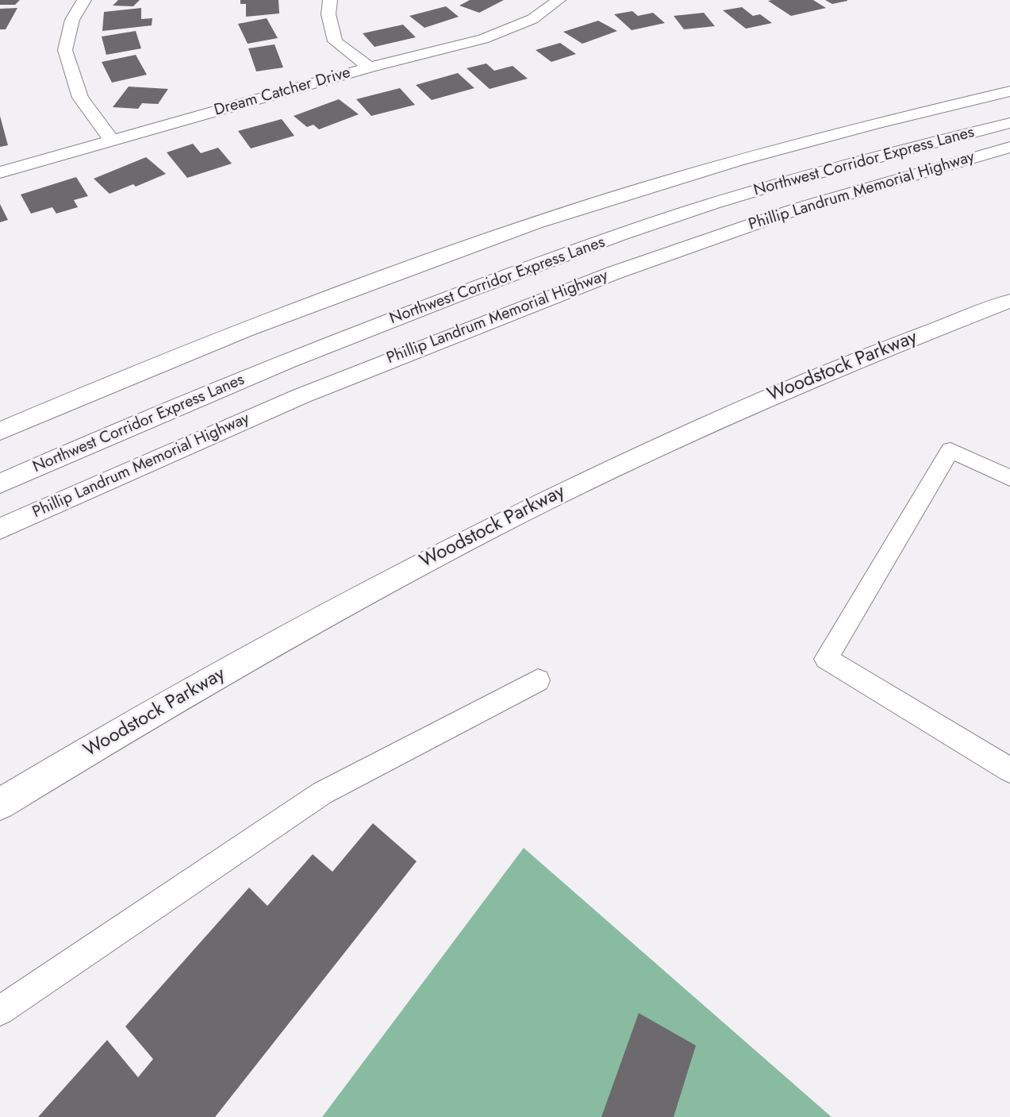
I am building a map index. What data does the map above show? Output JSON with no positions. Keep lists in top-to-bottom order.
{
  "streets": {
    "main road": [
      "Dream Catcher Drive",
      "Northwest Corridor Express Lanes",
      "Phillip Landrum Memorial Highway",
      "Woodstock Parkway"
    ]
  }
}
